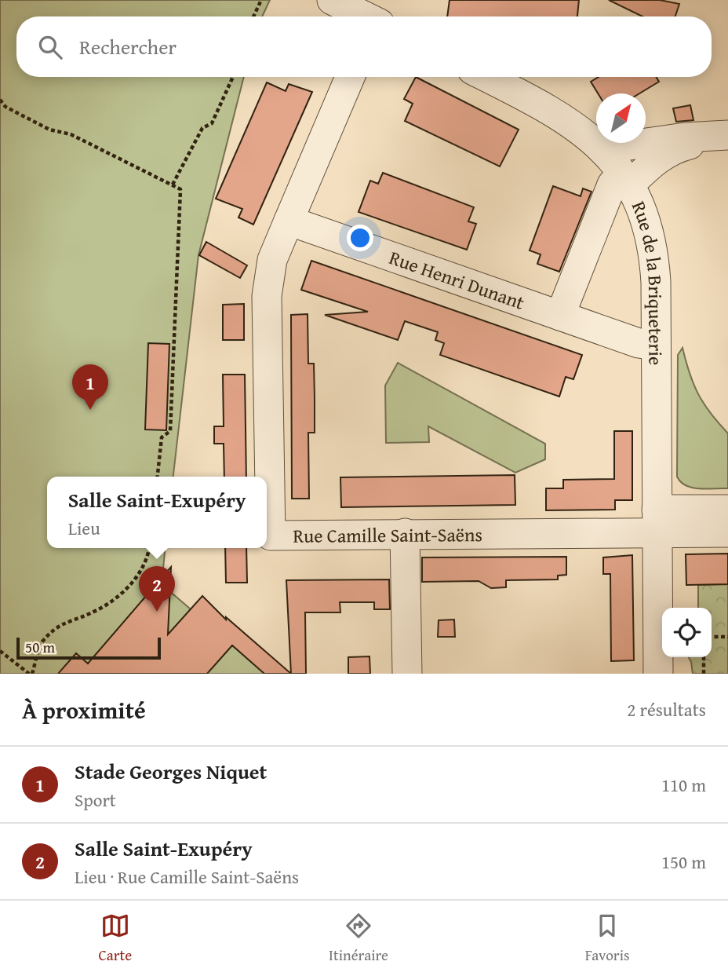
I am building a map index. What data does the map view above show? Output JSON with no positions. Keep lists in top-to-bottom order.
{
  "streets": {
    "street": ["Rue Henri Dunant", "Rue de la Briqueterie", "Rue Camille Saint-Saëns"]
  },
  "crossings": [
    ["Rue Henri Dunant", "Rue de la Briqueterie"],
    ["Rue Henri Dunant", "Rue Camille Saint-Saëns"],
    ["Rue de la Briqueterie", "Rue Camille Saint-Saëns"]
  ],
  "scale_bar": "50 m",
  "north": "top right",
  "page": {
    "search": "Rechercher",
    "pins": ["1", "2"],
    "popup": ["Salle Saint-Exupéry", "Lieu"],
    "scale": "50 m",
    "heading": ["À proximité", "2 résultats"],
    "list": [
      {
        "mark": "1",
        "name": "Stade Georges Niquet",
        "note": "Sport",
        "value": "110 m"
      },
      {
        "mark": "2",
        "name": "Salle Saint-Exupéry",
        "note": "Lieu · Rue Camille Saint-Saëns",
        "value": "150 m"
      }
    ],
    "nav": ["Carte", "Itinéraire", "Favoris"]
  }
}
